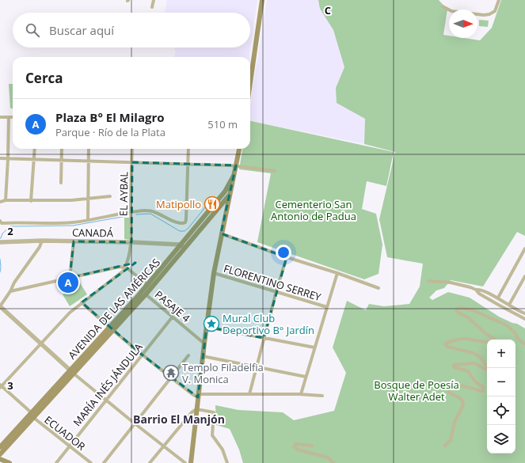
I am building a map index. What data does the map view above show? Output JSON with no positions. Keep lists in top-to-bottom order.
{
  "streets": {
    "main road": ["AVENIDA DE LAS AMÉRICAS"],
    "street": [
      "EL AYBAL",
      "CANADÁ",
      "FLORENTINO SERREY",
      "PASAJE 4",
      "MARÍA INÉS JÁNDULA",
      "ECUADOR"
    ]
  },
  "crossings": [
    ["EL AYBAL", "CANADÁ"],
    ["CANADÁ", "AVENIDA DE LAS AMÉRICAS"],
    ["PASAJE 4", "AVENIDA DE LAS AMÉRICAS"],
    ["PASAJE 4", "MARÍA INÉS JÁNDULA"],
    ["AVENIDA DE LAS AMÉRICAS", "ECUADOR"],
    ["MARÍA INÉS JÁNDULA", "ECUADOR"]
  ],
  "districts": ["Barrio El Manjón"],
  "parks": ["Cementerio San Antonio de Padua", "Bosque de Poesía Walter Adet"],
  "places": {
    "restaurant": ["Matipollo"],
    "place": ["Mural Club Deportivo B° Jardín"],
    "temple": ["Templo Filadelfia V. Monica"]
  },
  "north": "right",
  "page": {
    "search": "Buscar aquí",
    "heading": "Cerca",
    "list": [
      {
        "mark": "A",
        "name": "Plaza B° El Milagro",
        "note": "Parque · Río de la Plata",
        "value": "510 m"
      }
    ],
    "pins": "A",
    "map_buttons": ["+", "−"]
  },
  "grid": {
    "columns": ["C"],
    "rows": ["2", "3"]
  }
}
